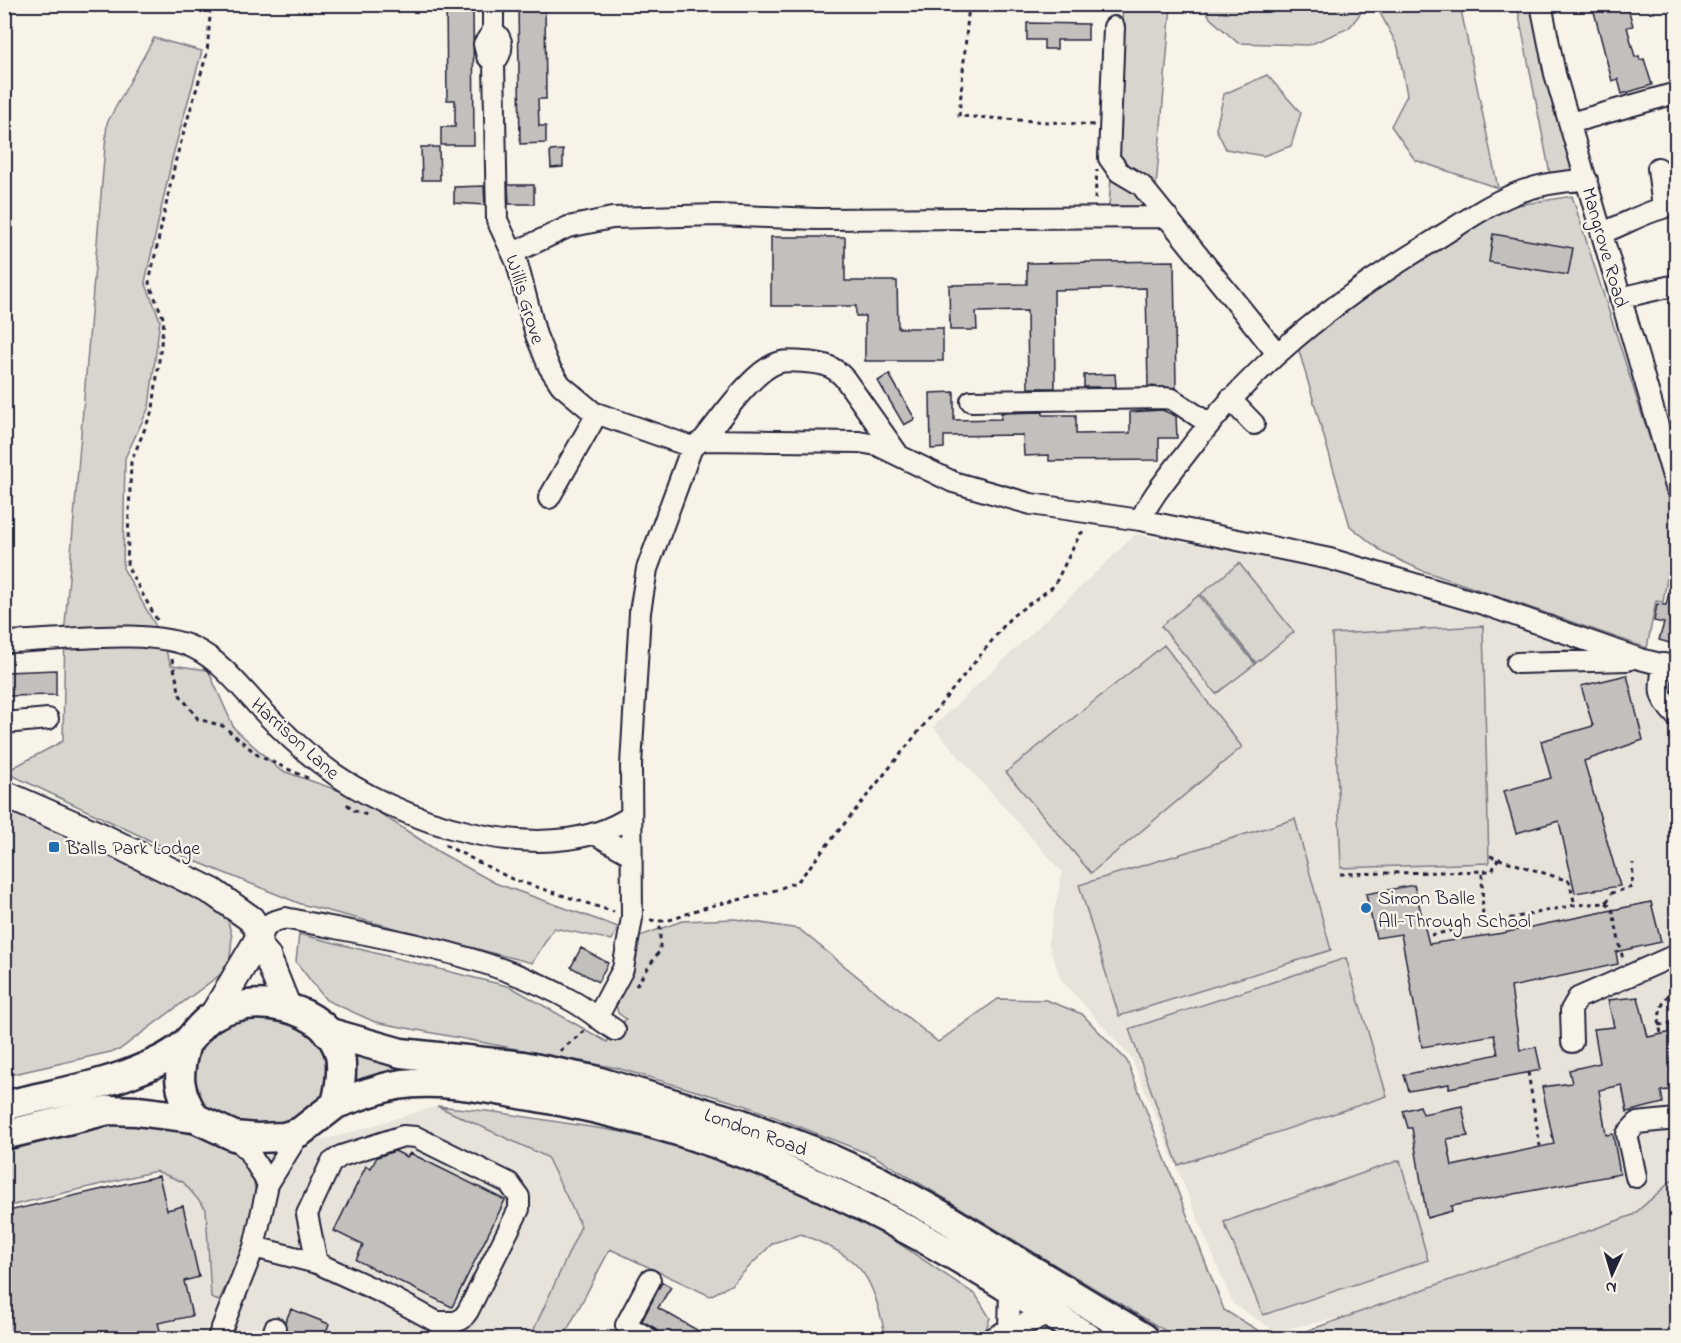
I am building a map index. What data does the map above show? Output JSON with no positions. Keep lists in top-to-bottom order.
{
  "streets": {
    "highway": ["London Road"],
    "street": ["Mangrove Road", "Willis Grove", "Harrison Lane"]
  },
  "places": {
    "transit": ["Balls Park Lodge"],
    "other": ["Simon Balle All-Through School"]
  },
  "north": "bottom"
}
